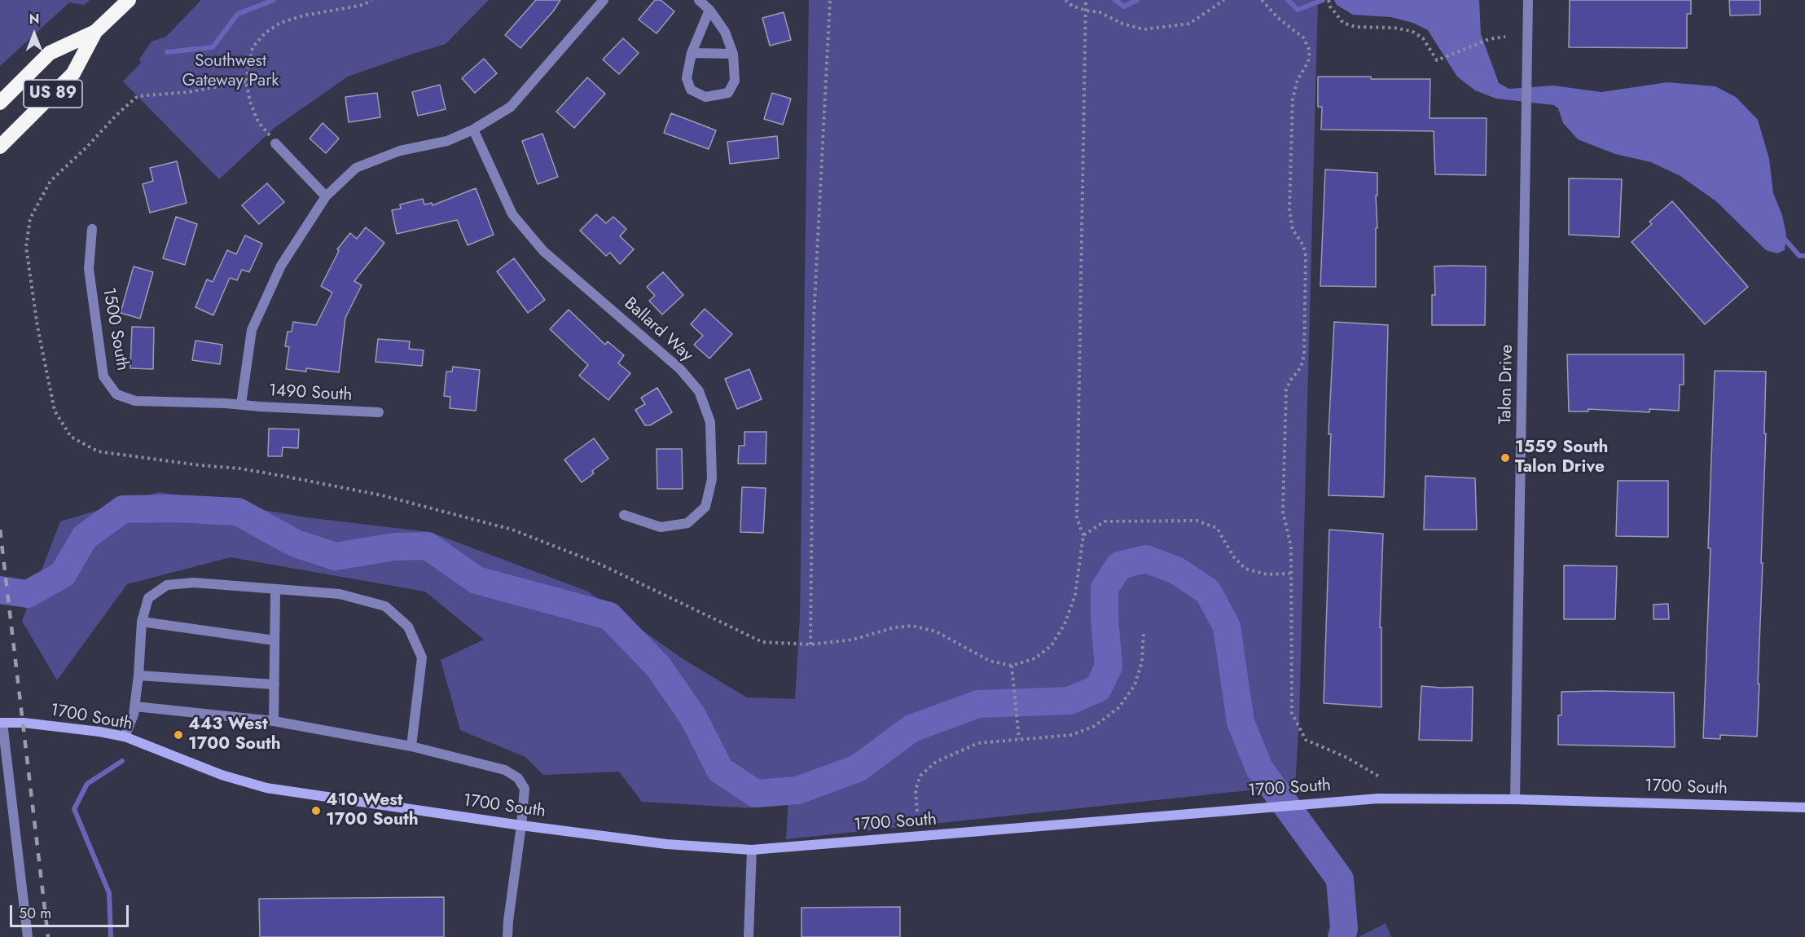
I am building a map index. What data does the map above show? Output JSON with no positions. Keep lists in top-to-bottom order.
{
  "streets": {
    "highway": ["US 89"],
    "street": [
      "1500 South",
      "Ballard Way",
      "Talon Drive",
      "1490 South",
      "1700 South"
    ]
  },
  "crossings": [
    ["1500 South", "1490 South"],
    ["Talon Drive", "1700 South"]
  ],
  "parks": ["Southwest Gateway Park"],
  "places": ["1559 South Talon Drive", "443 West 1700 South", "410 West 1700 South"],
  "scale_bar": "50 m",
  "north": "top"
}
